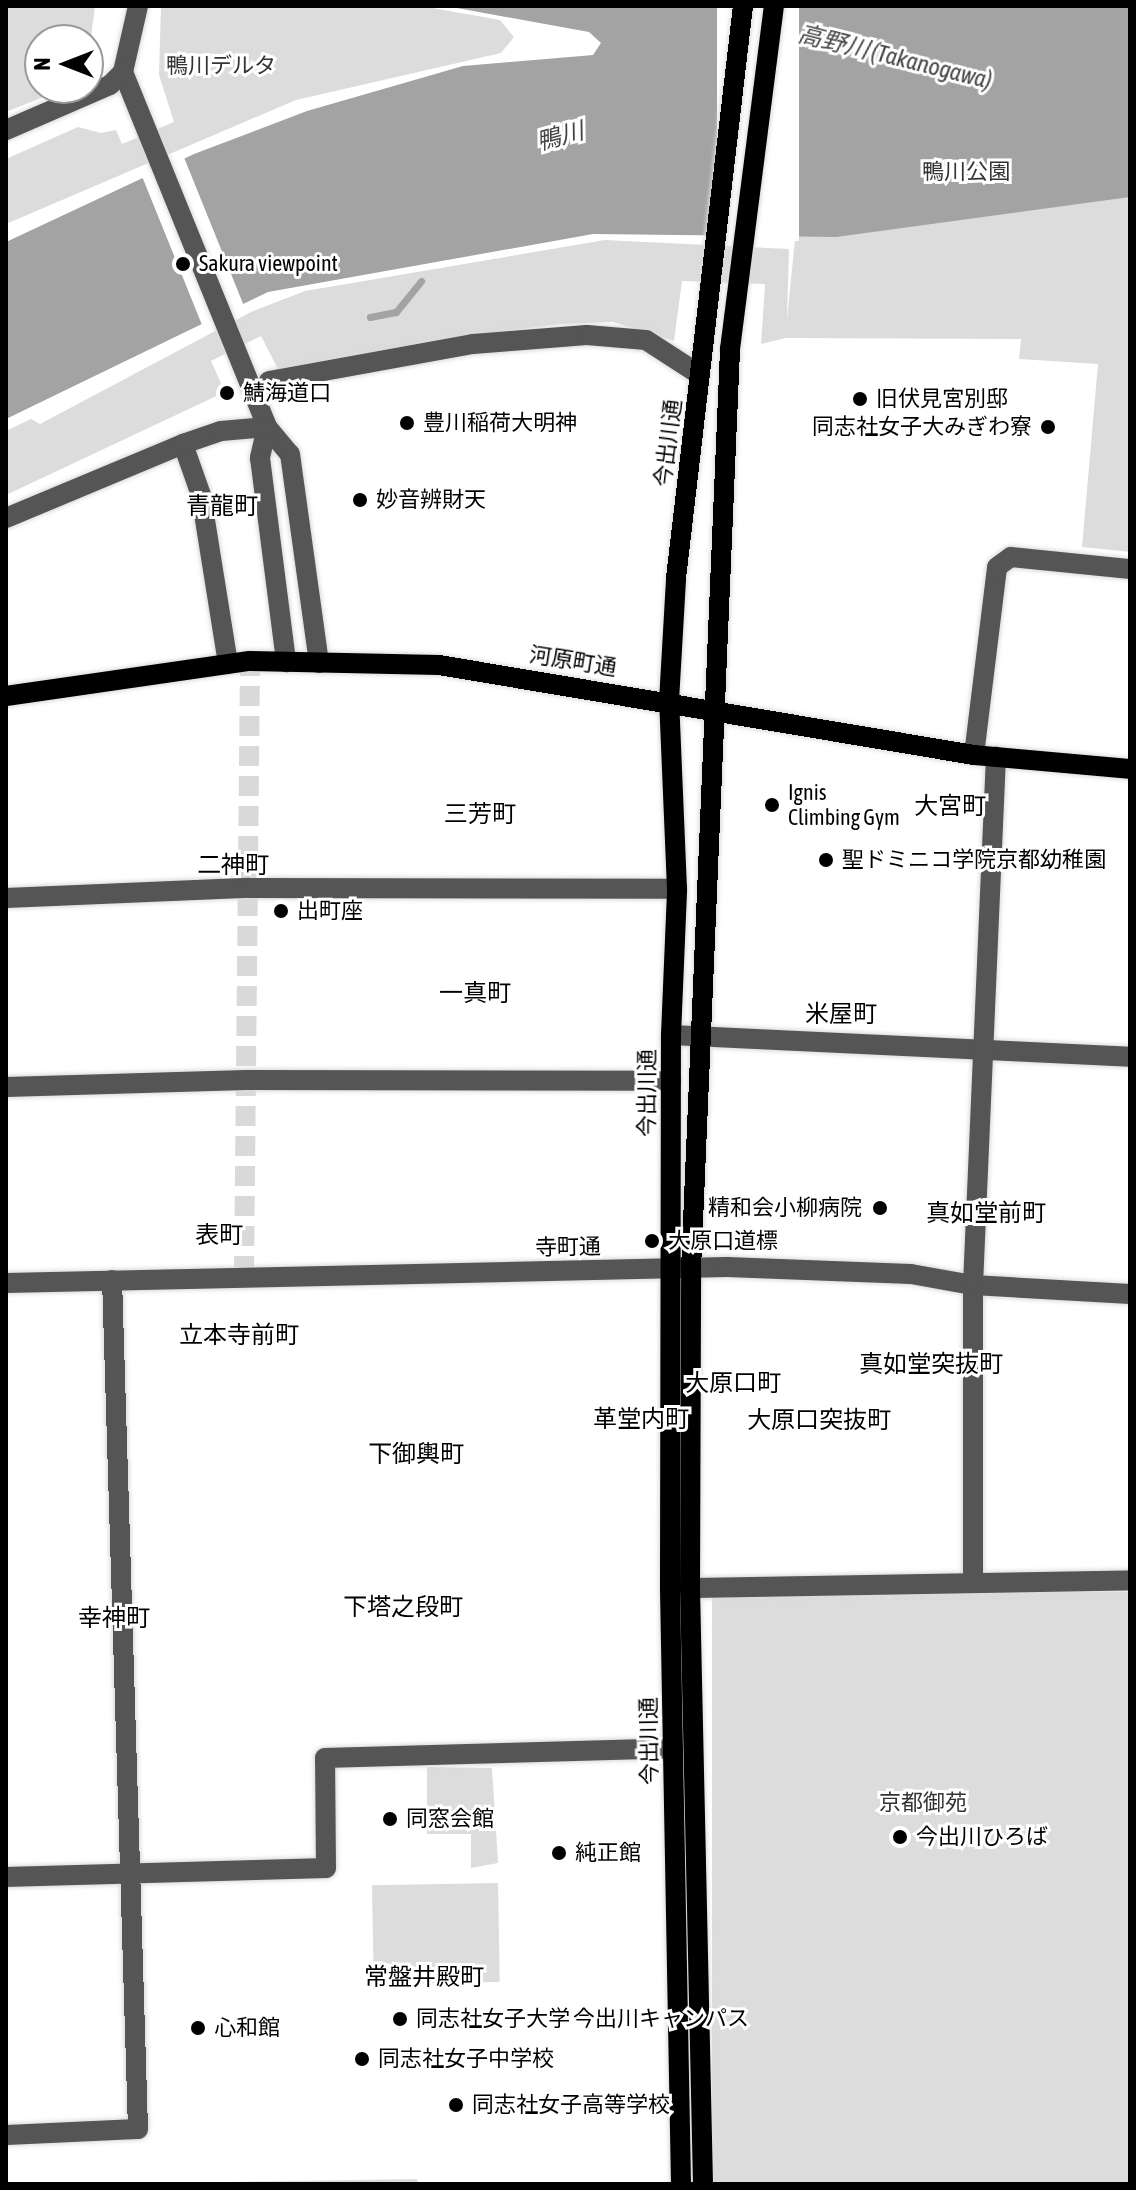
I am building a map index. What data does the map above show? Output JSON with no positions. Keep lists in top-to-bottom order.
{
  "streets": {
    "main road": ["今出川通", "河原町通"],
    "street": ["寺町通"]
  },
  "crossings": [
    ["今出川通", "河原町通"],
    ["今出川通", "寺町通"]
  ],
  "districts": [
    "青龍町",
    "大宮町",
    "三芳町",
    "二神町",
    "一真町",
    "米屋町",
    "真如堂前町",
    "表町",
    "立本寺前町",
    "真如堂突抜町",
    "大原口町",
    "革堂内町",
    "大原口突抜町",
    "下御輿町",
    "下塔之段町",
    "幸神町",
    "常盤井殿町"
  ],
  "water": ["高野川 (Takanogawa)", "鴨川"],
  "parks": ["鴨川デルタ", "鴨川公園", "京都御苑"],
  "places": [
    "Sakura viewpoint",
    "鯖海道口",
    "旧伏見宮別邸",
    "豊川稲荷大明神",
    "同志社女子大みぎわ寮",
    "妙音辨財天",
    "Ignis Climbing Gym",
    "聖ドミニコ学院京都幼稚園",
    "出町座",
    "精和会小柳病院",
    "大原口道標",
    "同窓会館",
    "今出川ひろば",
    "純正館",
    "同志社女子大学 今出川キャンパス",
    "心和館",
    "同志社女子中学校",
    "同志社女子高等学校"
  ],
  "north": "left"
}
